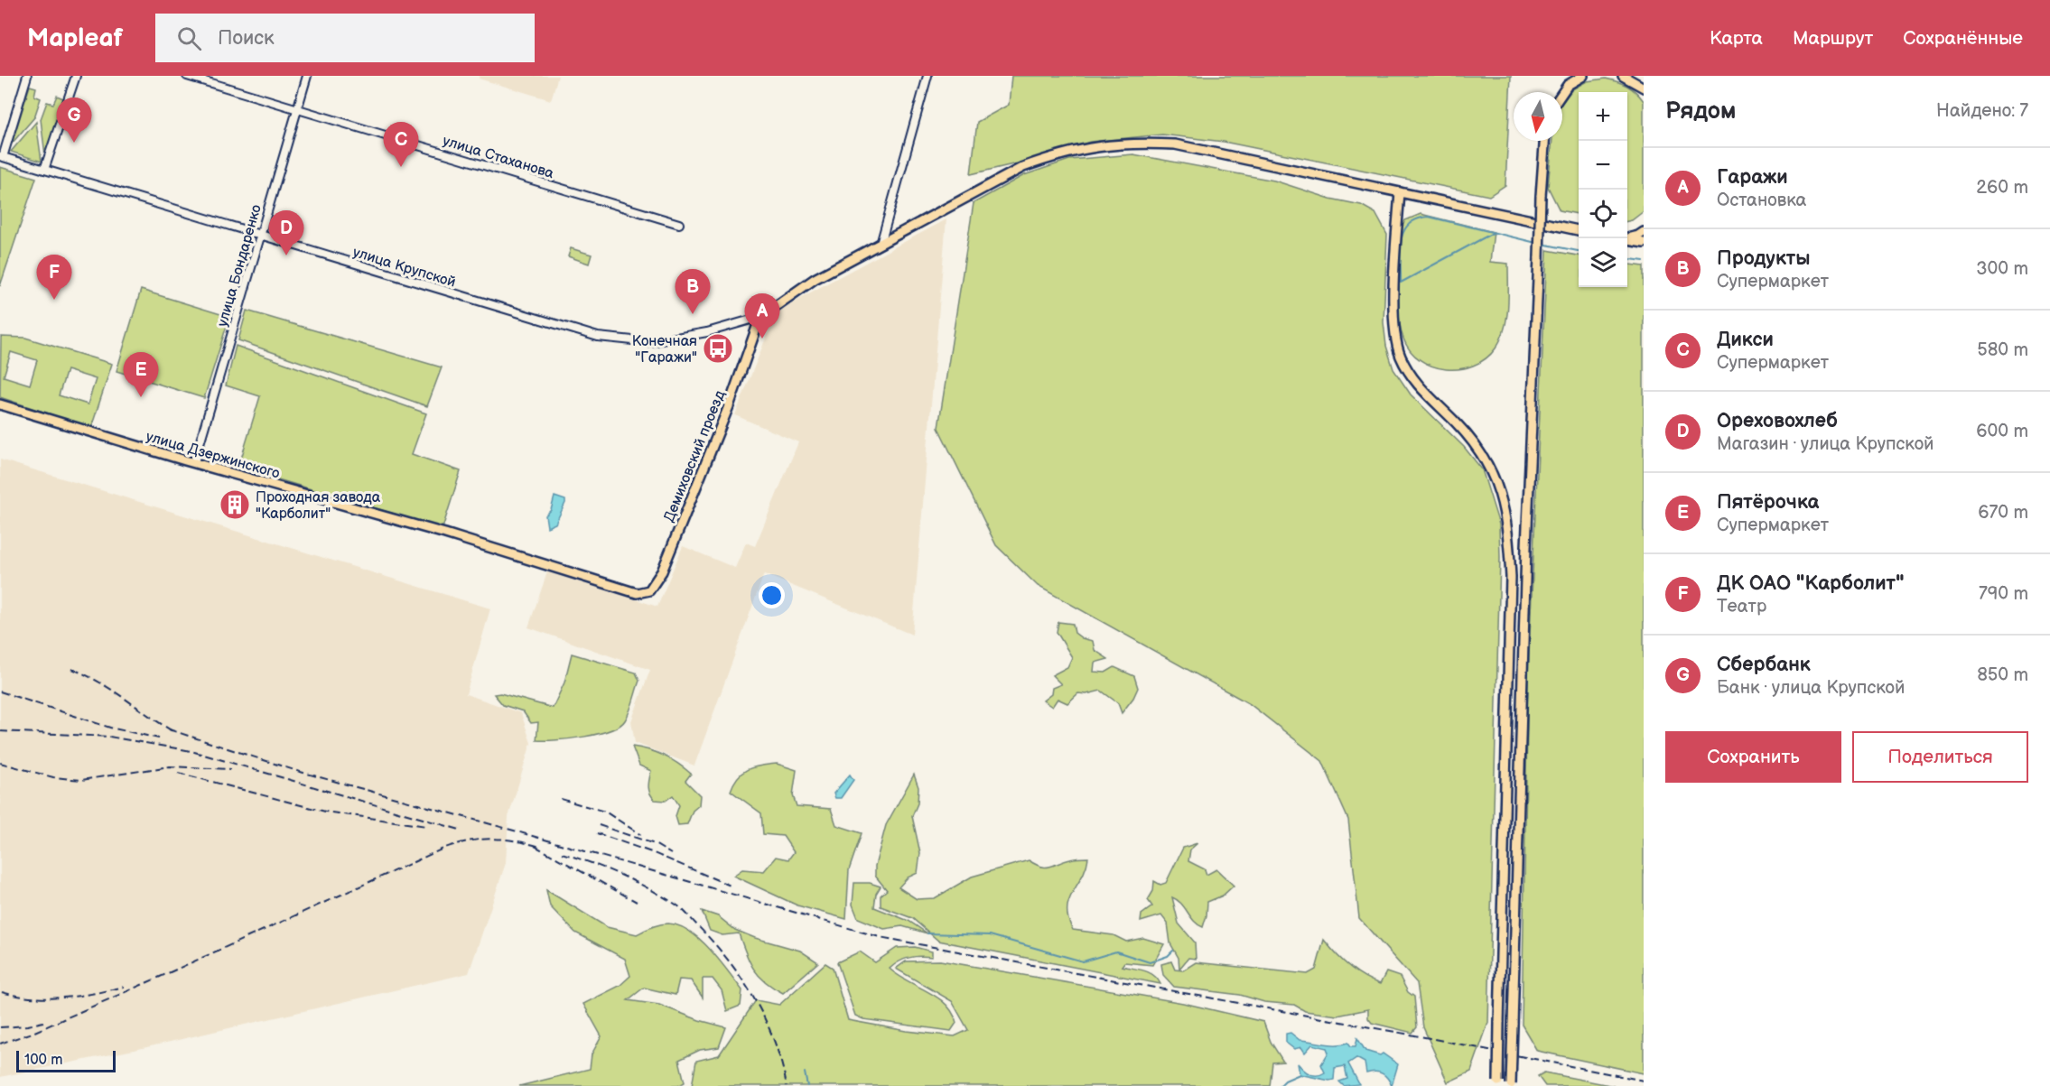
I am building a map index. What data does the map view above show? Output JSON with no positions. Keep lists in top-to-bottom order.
{
  "streets": {
    "main road": ["улица Дзержинского", "Демиховский проезд"],
    "street": ["улица Стаханова", "улица Бондаренко", "улица Крупской"]
  },
  "crossings": [
    ["улица Стаханова", "улица Бондаренко"],
    ["улица Бондаренко", "улица Крупской"],
    ["улица Бондаренко", "улица Дзержинского"],
    ["улица Крупской", "Демиховский проезд"],
    ["улица Дзержинского", "Демиховский проезд"]
  ],
  "places": {
    "bus stop": ["Конечная \"Гаражи\""],
    "building": ["Проходная завода \"Карболит\""]
  },
  "scale_bar": "100 m",
  "north": "bottom",
  "page": {
    "header": "Mapleaf",
    "search": "Поиск",
    "nav": ["Карта", "Маршрут", "Сохранённые"],
    "heading": ["Рядом", "Найдено: 7"],
    "map_buttons": ["+", "−"],
    "pins": [
      "G",
      "C",
      "D",
      "F",
      "B",
      "A",
      "E"
    ],
    "list": [
      {
        "mark": "A",
        "name": "Гаражи",
        "note": "Остановка",
        "value": "260 m"
      },
      {
        "mark": "B",
        "name": "Продукты",
        "note": "Супермаркет",
        "value": "300 m"
      },
      {
        "mark": "C",
        "name": "Дикси",
        "note": "Супермаркет",
        "value": "580 m"
      },
      {
        "mark": "D",
        "name": "Ореховохлеб",
        "note": "Магазин · улица Крупской",
        "value": "600 m"
      },
      {
        "mark": "E",
        "name": "Пятёрочка",
        "note": "Супермаркет",
        "value": "670 m"
      },
      {
        "mark": "F",
        "name": "ДК ОАО \"Карболит\"",
        "note": "Театр",
        "value": "790 m"
      },
      {
        "mark": "G",
        "name": "Сбербанк",
        "note": "Банк · улица Крупской",
        "value": "850 m"
      }
    ],
    "buttons": ["Сохранить", "Поделиться"],
    "scale": "100 m"
  }
}
